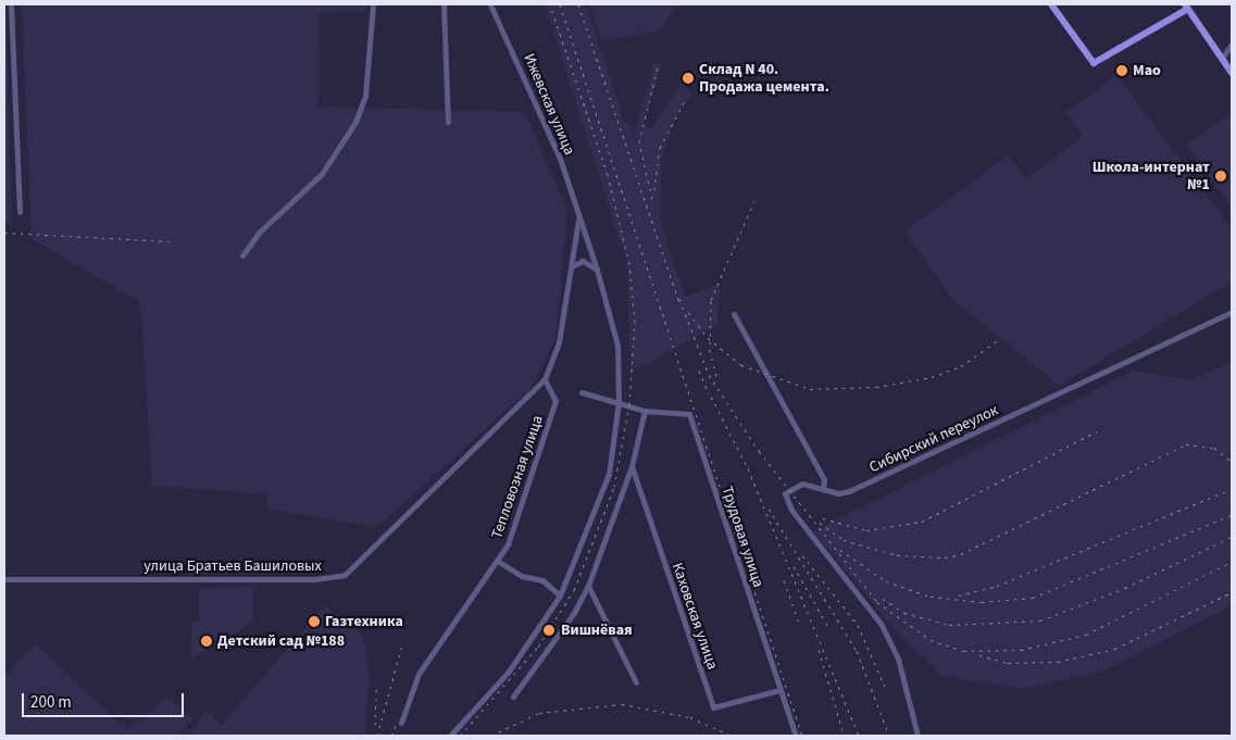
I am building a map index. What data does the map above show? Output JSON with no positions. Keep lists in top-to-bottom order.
{
  "streets": {
    "street": [
      "Ижевская улица",
      "Сибирский переулок",
      "Тепловозная улица",
      "Трудовая улица",
      "улица Братьев Башиловых",
      "Каховская улица"
    ]
  },
  "crossings": [
    ["Ижевская улица", "Трудовая улица"],
    ["Тепловозная улица", "улица Братьев Башиловых"],
    ["Трудовая улица", "Каховская улица"]
  ],
  "places": [
    "Мао",
    "Склад N 40. Продажа цемента.",
    "Школа-интернат №1",
    "Газтехника",
    "Вишнёвая",
    "Детский сад №188"
  ],
  "scale_bar": "200 m"
}
